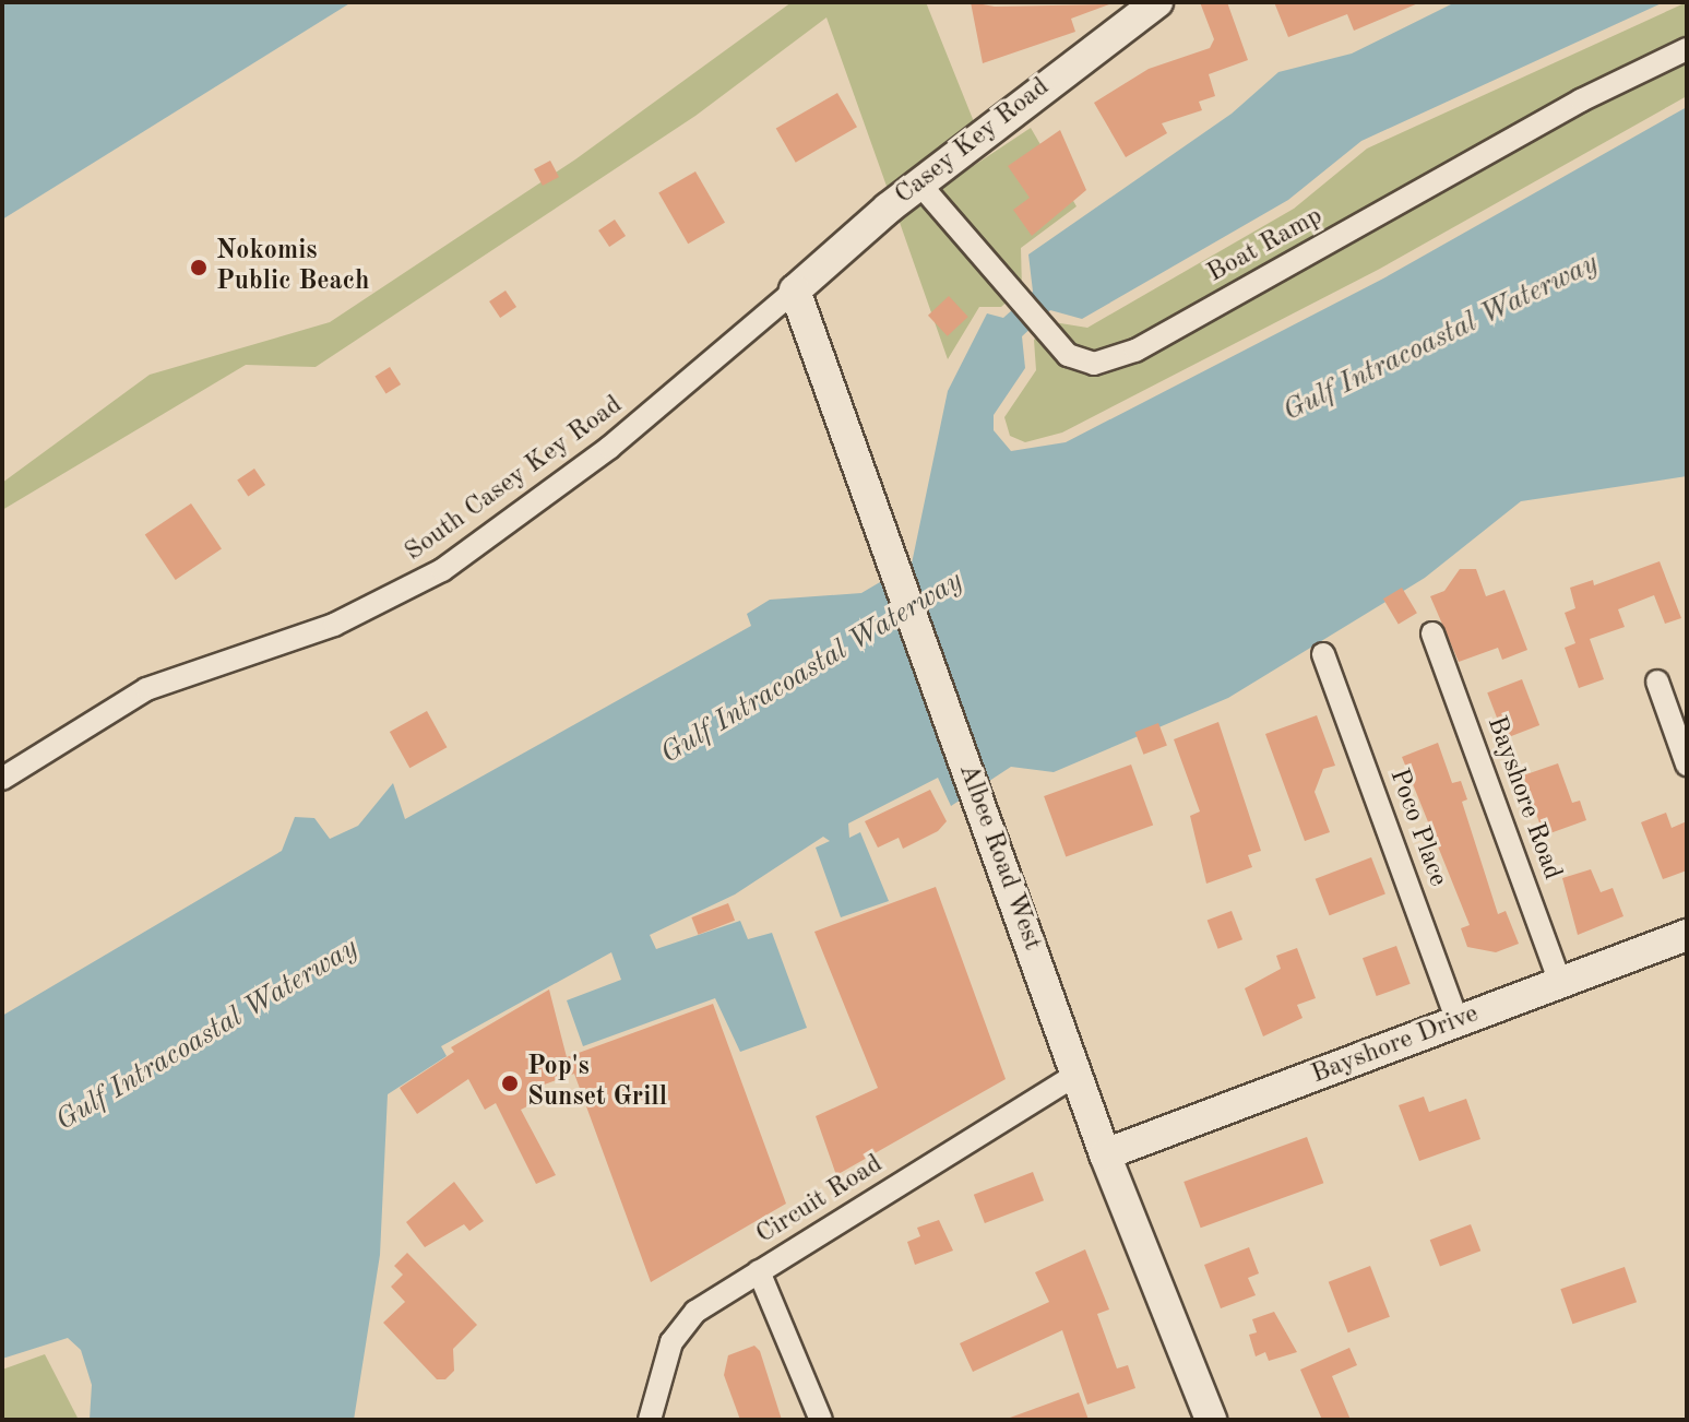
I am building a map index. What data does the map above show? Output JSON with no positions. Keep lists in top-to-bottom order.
{
  "streets": {
    "street": [
      "Casey Key Road",
      "Boat Ramp",
      "South Casey Key Road",
      "Bayshore Road",
      "Poco Place",
      "Albee Road West",
      "Bayshore Drive",
      "Circuit Road"
    ]
  },
  "crossings": [
    ["Casey Key Road", "Boat Ramp"],
    ["Casey Key Road", "South Casey Key Road"],
    ["Casey Key Road", "Albee Road West"],
    ["South Casey Key Road", "Albee Road West"],
    ["Bayshore Road", "Bayshore Drive"],
    ["Poco Place", "Bayshore Drive"],
    ["Albee Road West", "Bayshore Drive"],
    ["Albee Road West", "Circuit Road"]
  ],
  "water": ["Gulf Intracoastal Waterway"],
  "places": ["Nokomis Public Beach", "Pop's Sunset Grill"]
}
